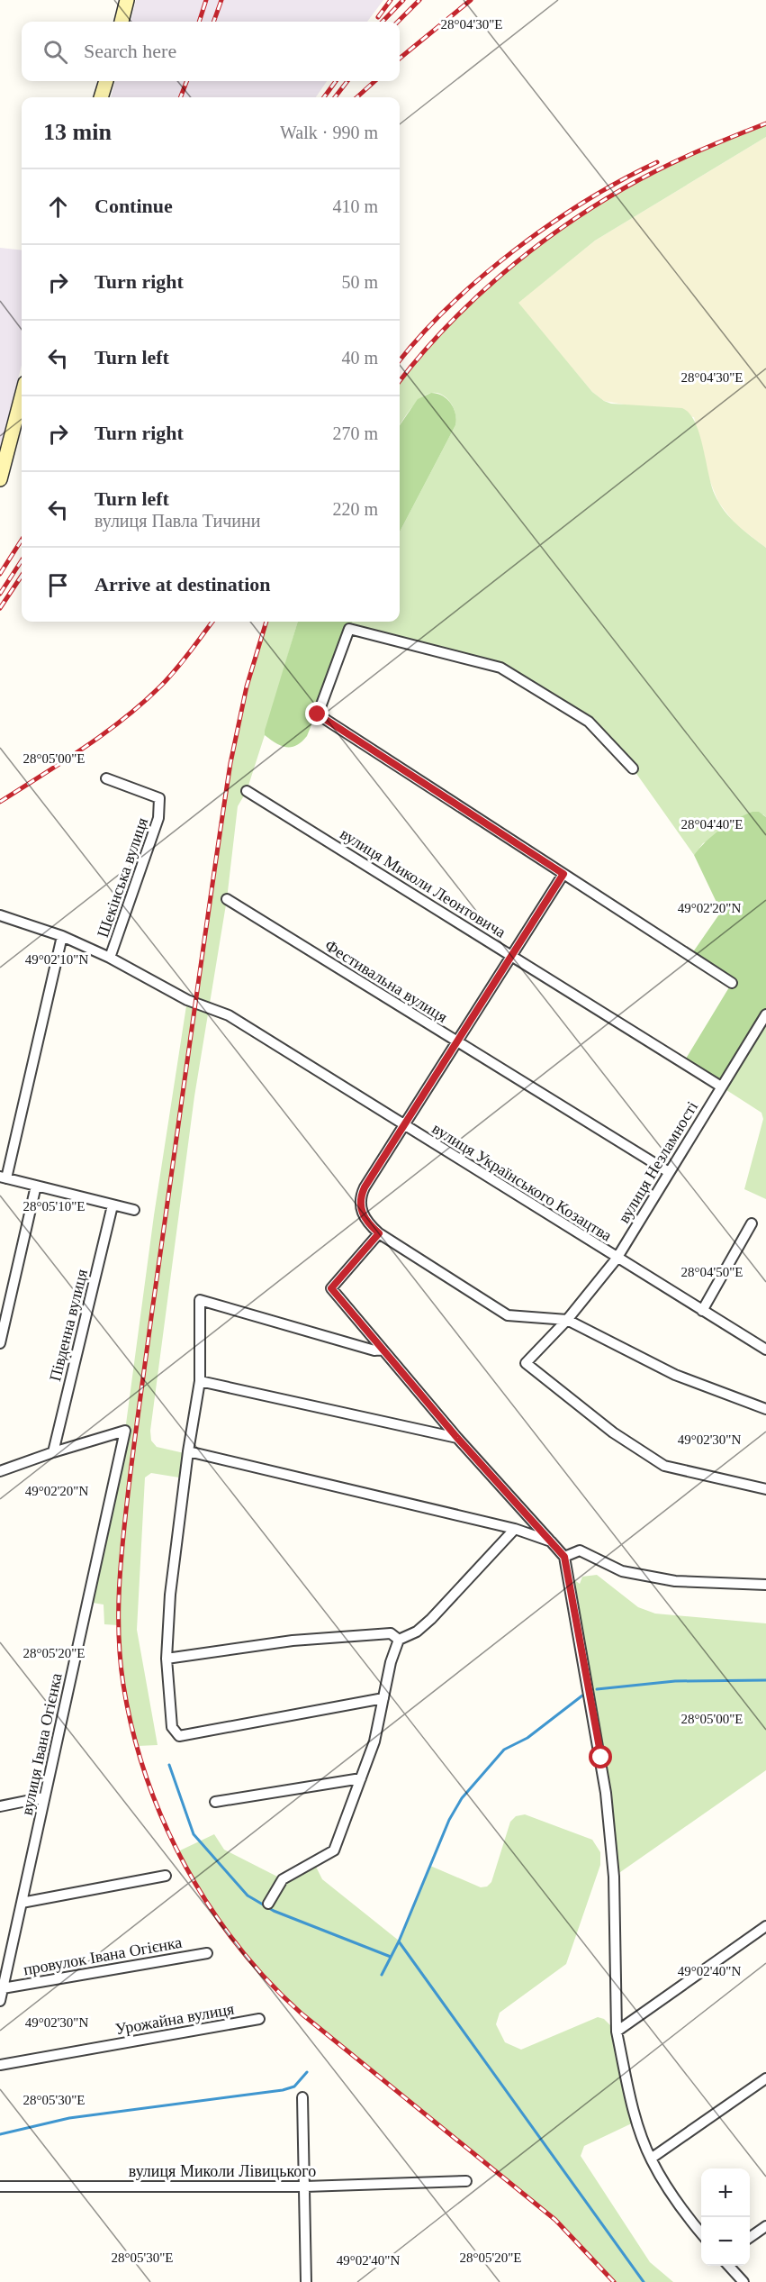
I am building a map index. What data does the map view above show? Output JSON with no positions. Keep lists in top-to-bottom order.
{
  "streets": {
    "street": [
      "Шекінська вулиця",
      "вулиця Миколи Леонтовича",
      "Фестивальна вулиця",
      "вулиця Незламності",
      "вулиця Українського Козацтва",
      "Південна вулиця",
      "вулиця Івана Огієнка",
      "провулок Івана Огієнка",
      "Урожайна вулиця",
      "вулиця Миколи Лівицького"
    ]
  },
  "crossings": [
    ["Шекінська вулиця", "вулиця Українського Козацтва"],
    ["вулиця Миколи Леонтовича", "вулиця Незламності"],
    ["Фестивальна вулиця", "вулиця Незламності"],
    ["вулиця Незламності", "вулиця Українського Козацтва"],
    ["Південна вулиця", "вулиця Івана Огієнка"],
    ["вулиця Івана Огієнка", "провулок Івана Огієнка"]
  ],
  "page": {
    "search": "Search here",
    "heading": ["13 min", "Walk · 990 m"],
    "list": [
      ["Continue", "410 m"],
      ["Turn right", "50 m"],
      ["Turn left", "40 m"],
      ["Turn right", "270 m"],
      ["Turn left", "вулиця Павла Тичини", "220 m"],
      "Arrive at destination"
    ],
    "map_buttons": ["+", "−"]
  },
  "coordinates": [
    "28°04'30\"E",
    "28°05'00\"E",
    "28°04'40\"E",
    "49°02'20\"N",
    "49°02'10\"N",
    "28°05'10\"E",
    "28°04'50\"E",
    "49°02'30\"N",
    "28°05'20\"E",
    "49°02'40\"N",
    "28°05'30\"E"
  ]
}
